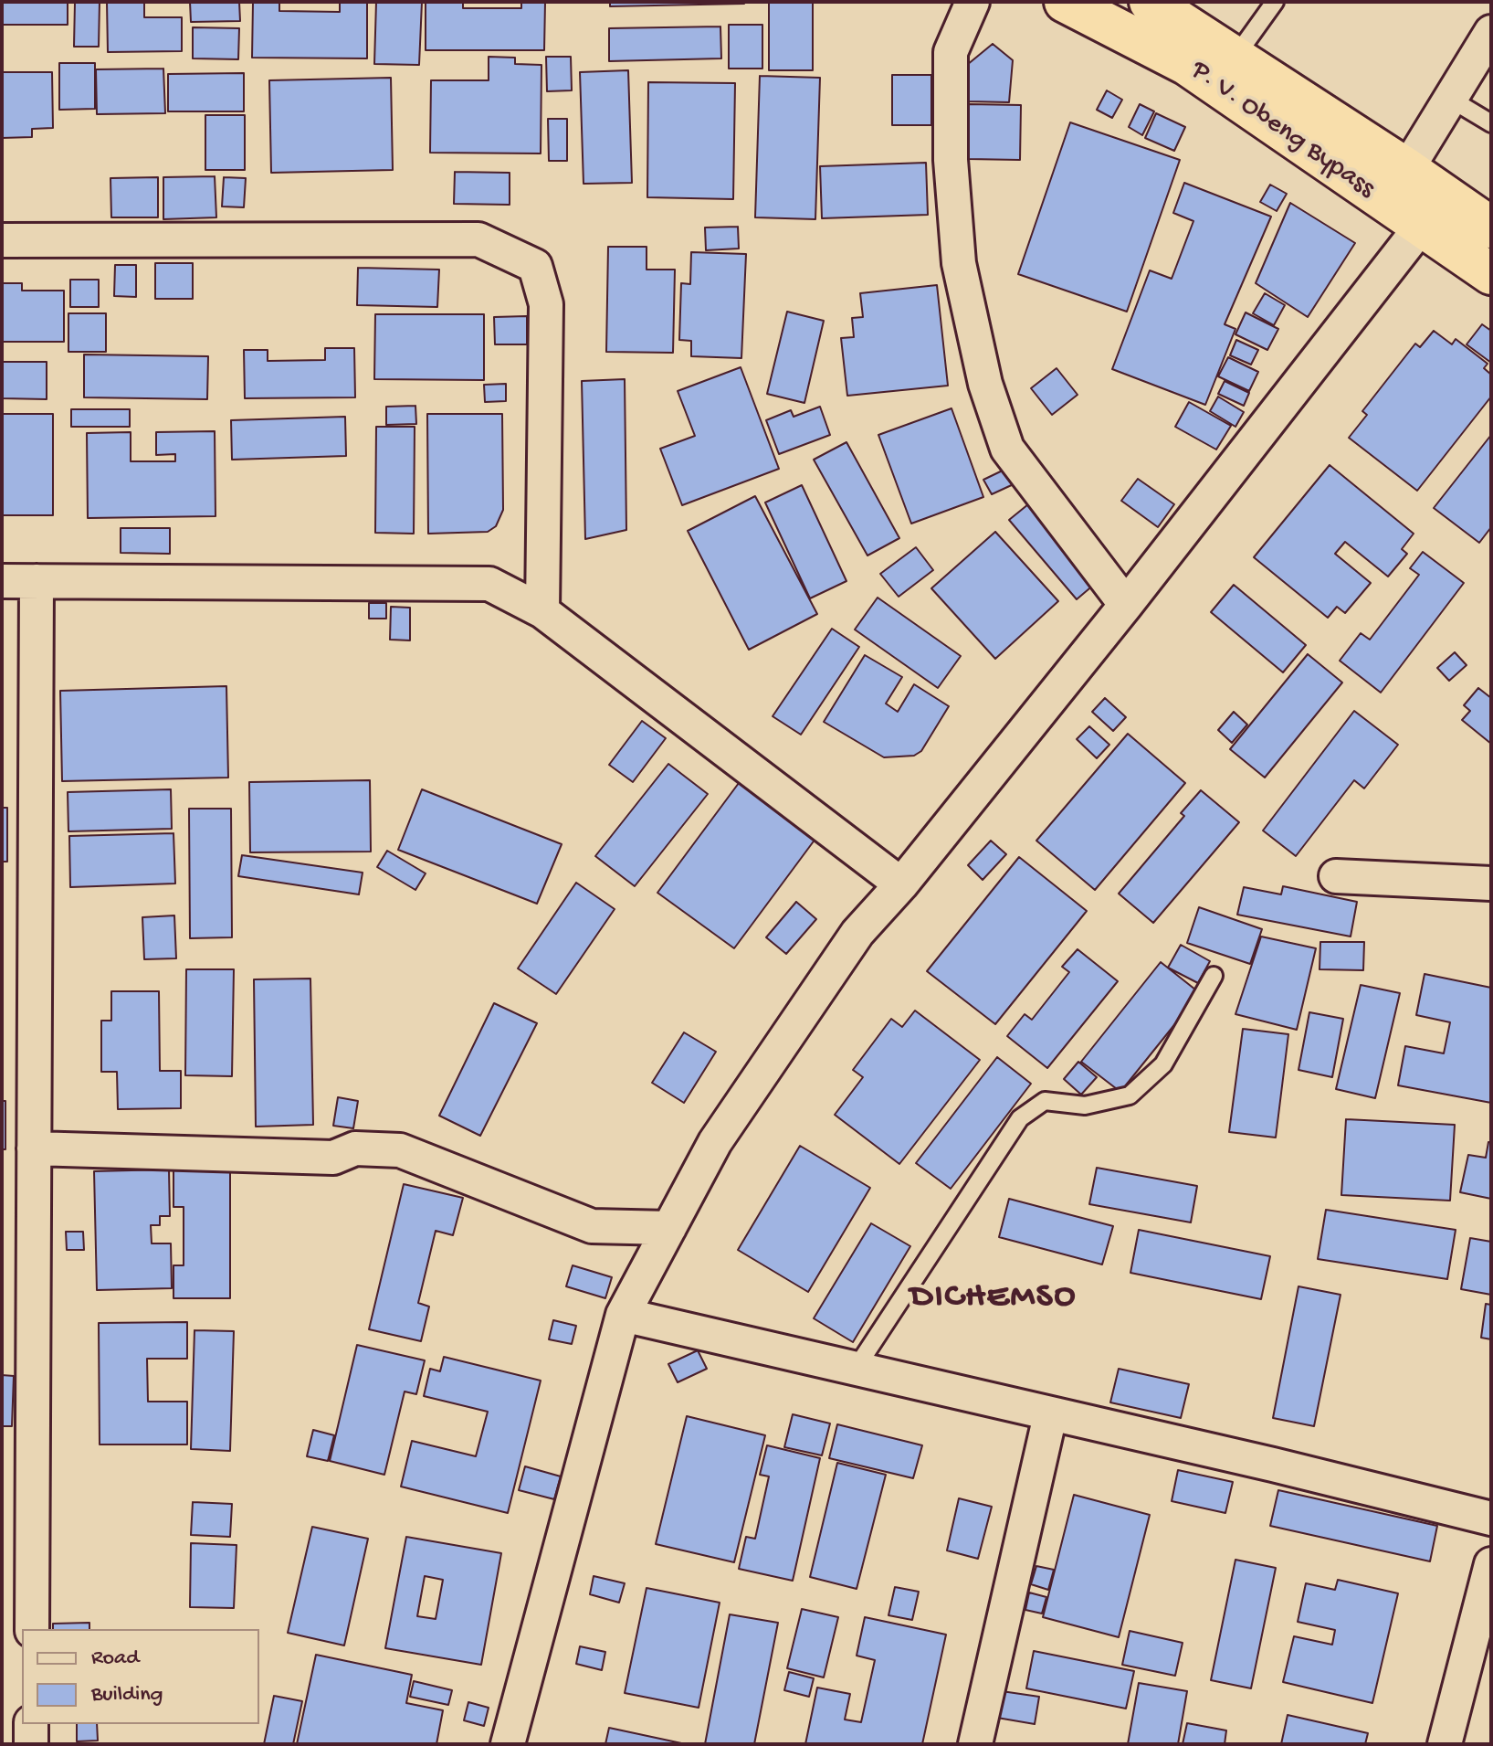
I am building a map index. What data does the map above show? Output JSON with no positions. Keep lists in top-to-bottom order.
{
  "streets": {
    "highway": ["P. V. Obeng Bypass"]
  },
  "districts": ["DICHEMSO"],
  "legend": ["Road", "Building"]
}
